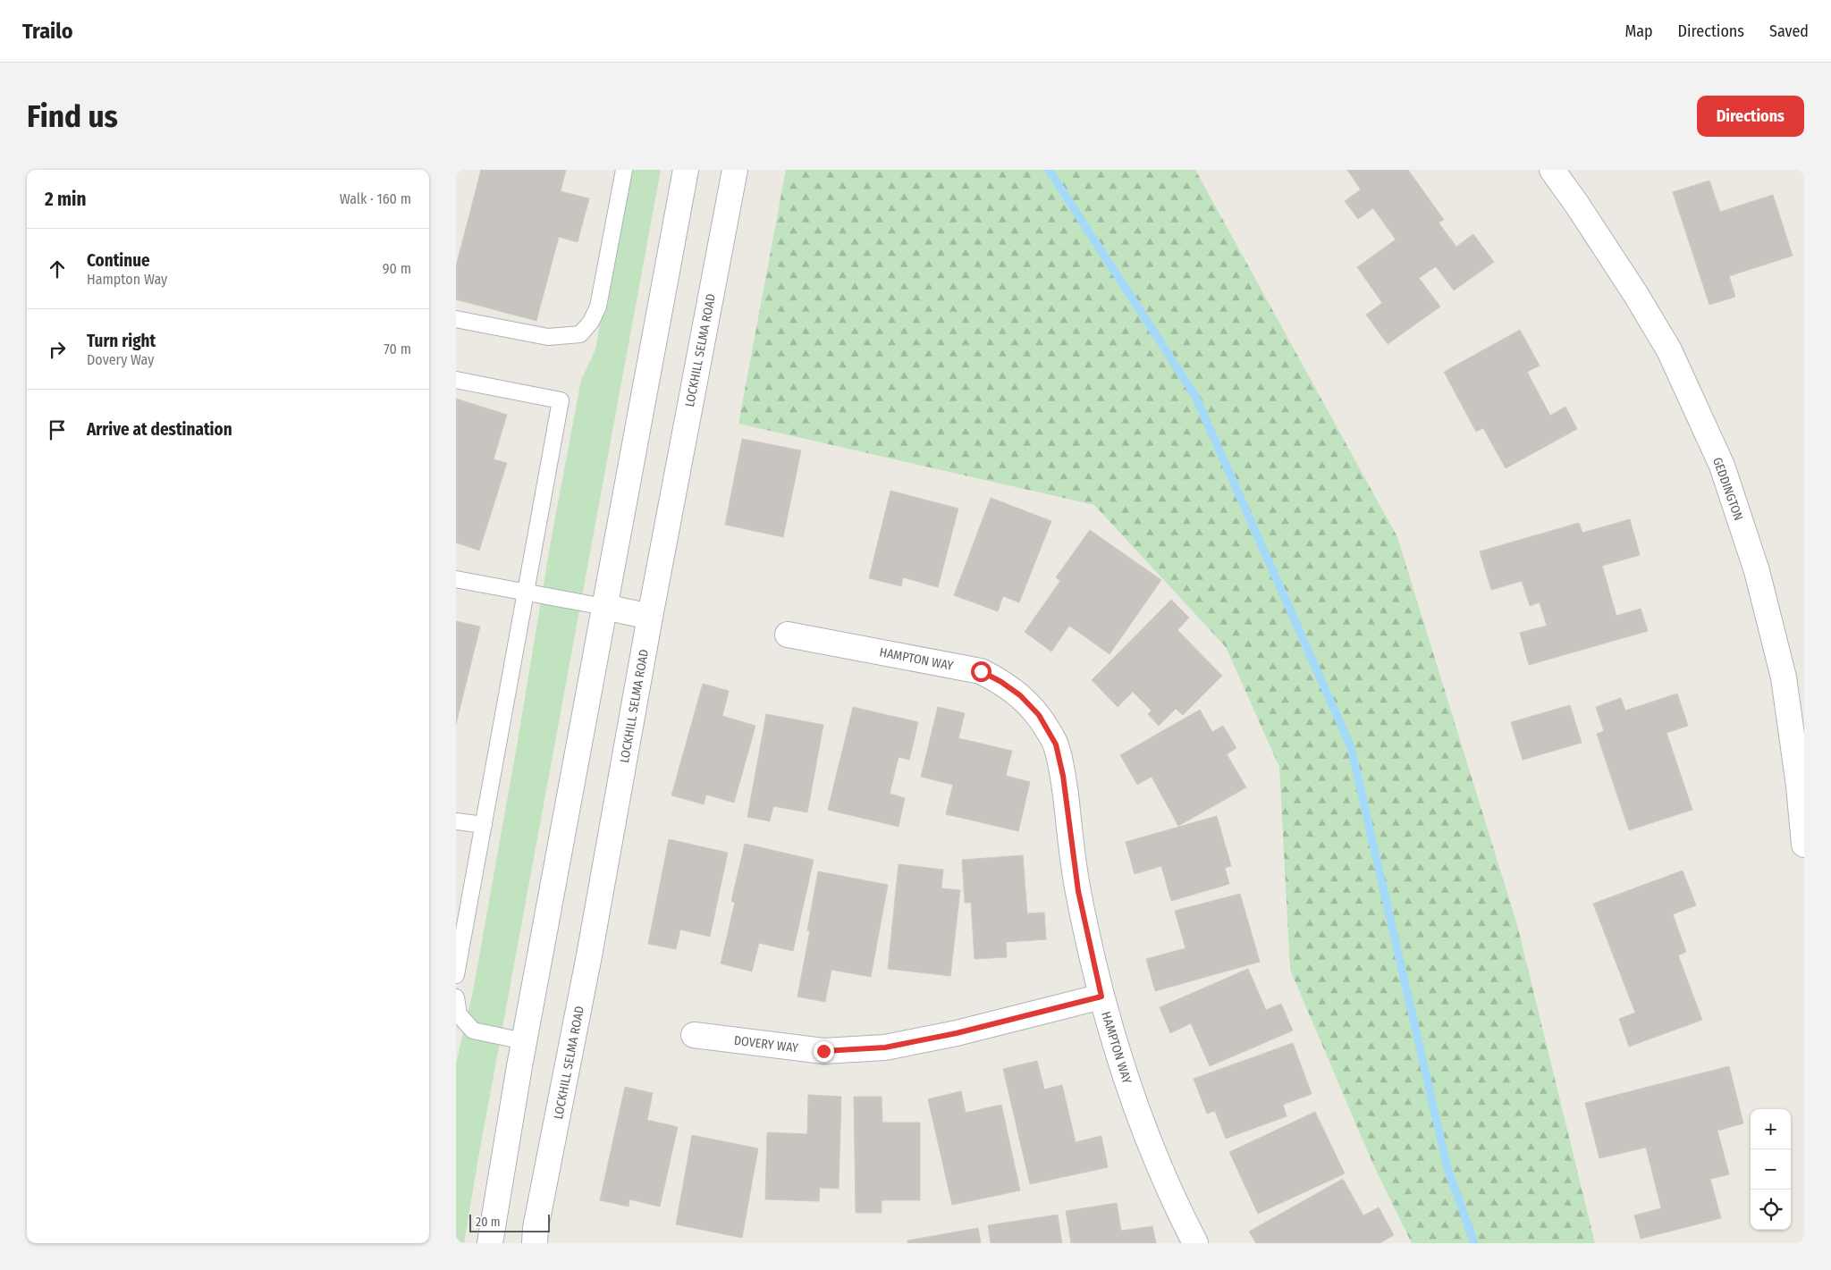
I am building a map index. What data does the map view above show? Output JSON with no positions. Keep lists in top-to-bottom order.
{
  "streets": {
    "main road": [
      "LOCKHILL SELMA ROAD",
      "GEDDINGTON",
      "HAMPTON WAY",
      "DOVERY WAY"
    ]
  },
  "crossings": [
    ["HAMPTON WAY", "DOVERY WAY"]
  ],
  "scale_bar": "20 m",
  "page": {
    "header": "Trailo",
    "nav": ["Map", "Directions", "Saved"],
    "buttons": "Directions",
    "title": "Find us",
    "heading": ["2 min", "Walk · 160 m"],
    "list": [
      ["Continue", "Hampton Way", "90 m"],
      ["Turn right", "Dovery Way", "70 m"],
      "Arrive at destination"
    ],
    "map_buttons": ["+", "−"],
    "scale": "20 m"
  }
}
